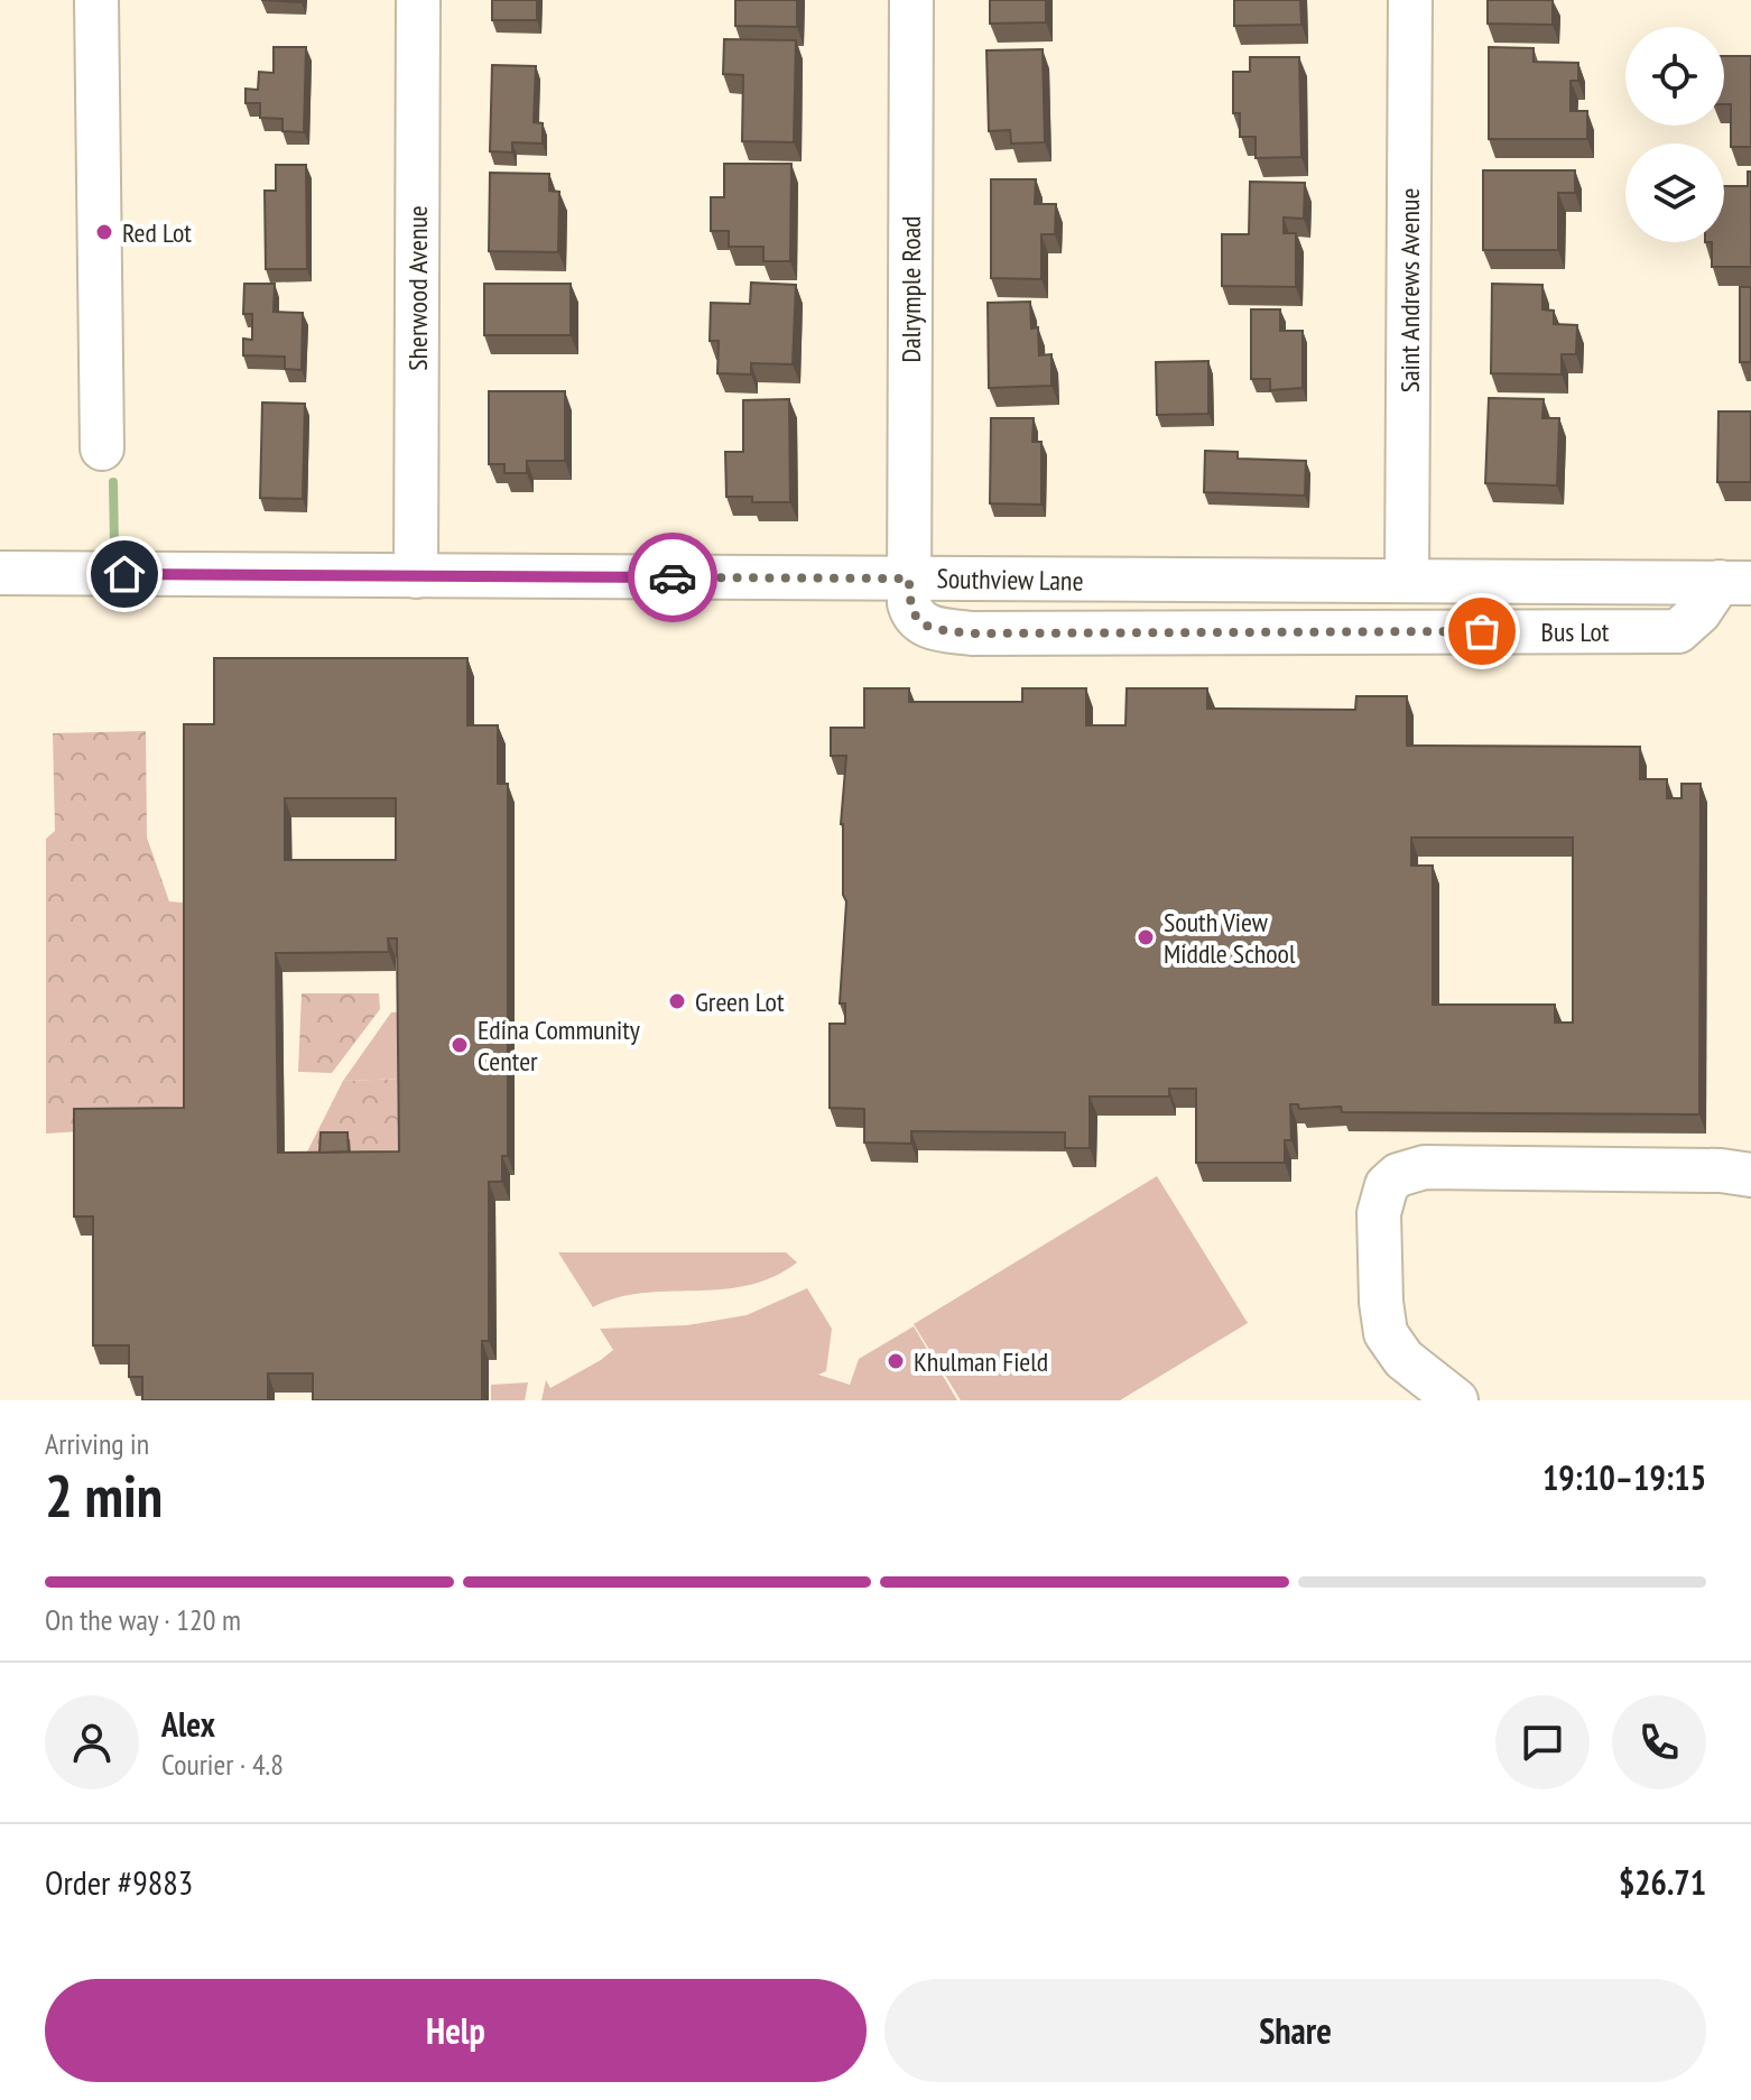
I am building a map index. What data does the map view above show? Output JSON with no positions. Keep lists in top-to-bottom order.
{
  "streets": {
    "street": [
      "Sherwood Avenue",
      "Dalrymple Road",
      "Saint Andrews Avenue",
      "Southview Lane",
      "Bus Lot"
    ]
  },
  "crossings": [
    ["Sherwood Avenue", "Southview Lane"],
    ["Dalrymple Road", "Southview Lane"],
    ["Dalrymple Road", "Bus Lot"],
    ["Saint Andrews Avenue", "Southview Lane"],
    ["Southview Lane", "Bus Lot"]
  ],
  "places": [
    "Red Lot",
    "South View Middle School",
    "Green Lot",
    "Edina Community Center",
    "Khulman Field"
  ],
  "page": {
    "heading": ["2 min", "Arriving in", "19:10–19:15"],
    "panel": [
      "Alex",
      "Courier · 4.8",
      "Order #9883",
      "$26.71"
    ],
    "bar": "On the way · 120 m",
    "buttons": ["Help", "Share"]
  }
}
